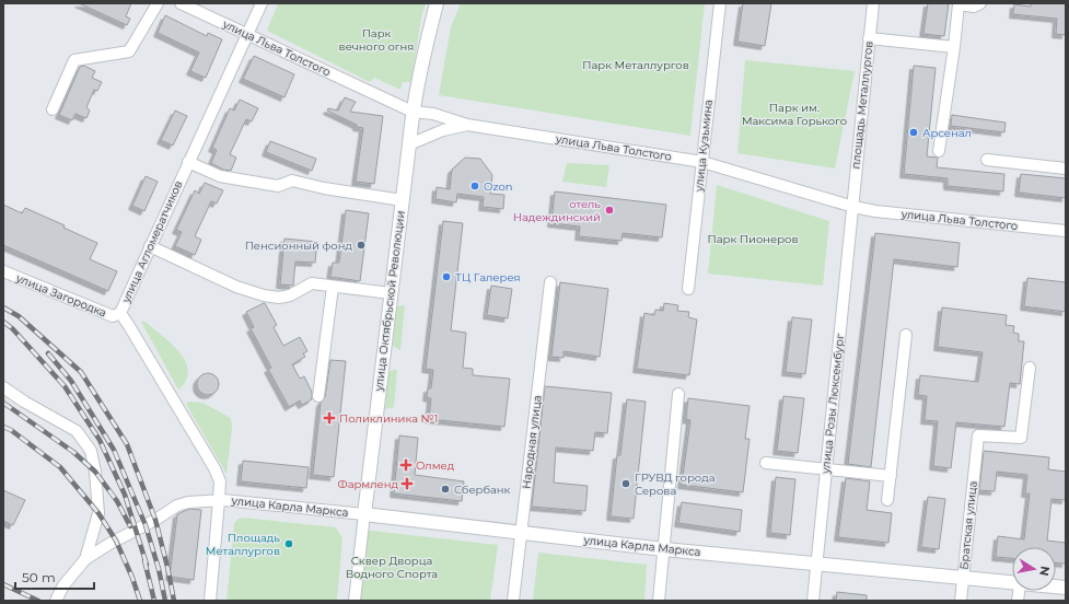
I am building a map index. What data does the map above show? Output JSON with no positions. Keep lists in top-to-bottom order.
{
  "streets": {
    "main road": ["улица Октябрьской Революции", "улица Карла Маркса"],
    "street": [
      "улица Льва Толстого",
      "площадь Металлургов",
      "улица Кузьмина",
      "улица Агломератчиков",
      "улица Загородка",
      "улица Розы Люксембург",
      "Народная улица",
      "Братская улица"
    ]
  },
  "crossings": [
    ["улица Льва Толстого", "площадь Металлургов"],
    ["улица Льва Толстого", "улица Кузьмина"],
    ["улица Льва Толстого", "улица Агломератчиков"],
    ["улица Льва Толстого", "улица Октябрьской Революции"],
    ["улица Льва Толстого", "улица Розы Люксембург"],
    ["площадь Металлургов", "улица Розы Люксембург"],
    ["улица Агломератчиков", "улица Загородка"],
    ["улица Агломератчиков", "улица Карла Маркса"],
    ["улица Октябрьской Революции", "улица Карла Маркса"],
    ["улица Розы Люксембург", "улица Карла Маркса"],
    ["Народная улица", "улица Карла Маркса"],
    ["улица Карла Маркса", "Братская улица"]
  ],
  "parks": [
    "Парк вечного огня",
    "Парк Металлургов",
    "Парк им. Максима Горького",
    "Парк Пионеров",
    "Сквер Дворца Водного Спорта"
  ],
  "places": {
    "other": [
      "Арсенал",
      "Ozon",
      "отель Надеждинский",
      "Пенсионный фонд",
      "ТЦ Галерея",
      "ГРУВД города Серова",
      "Сбербанк",
      "Площадь Металлургов"
    ],
    "health": ["Поликлиника №1", "Олмед", "Фармленд"]
  },
  "scale_bar": "50 m",
  "north": "right"
}
